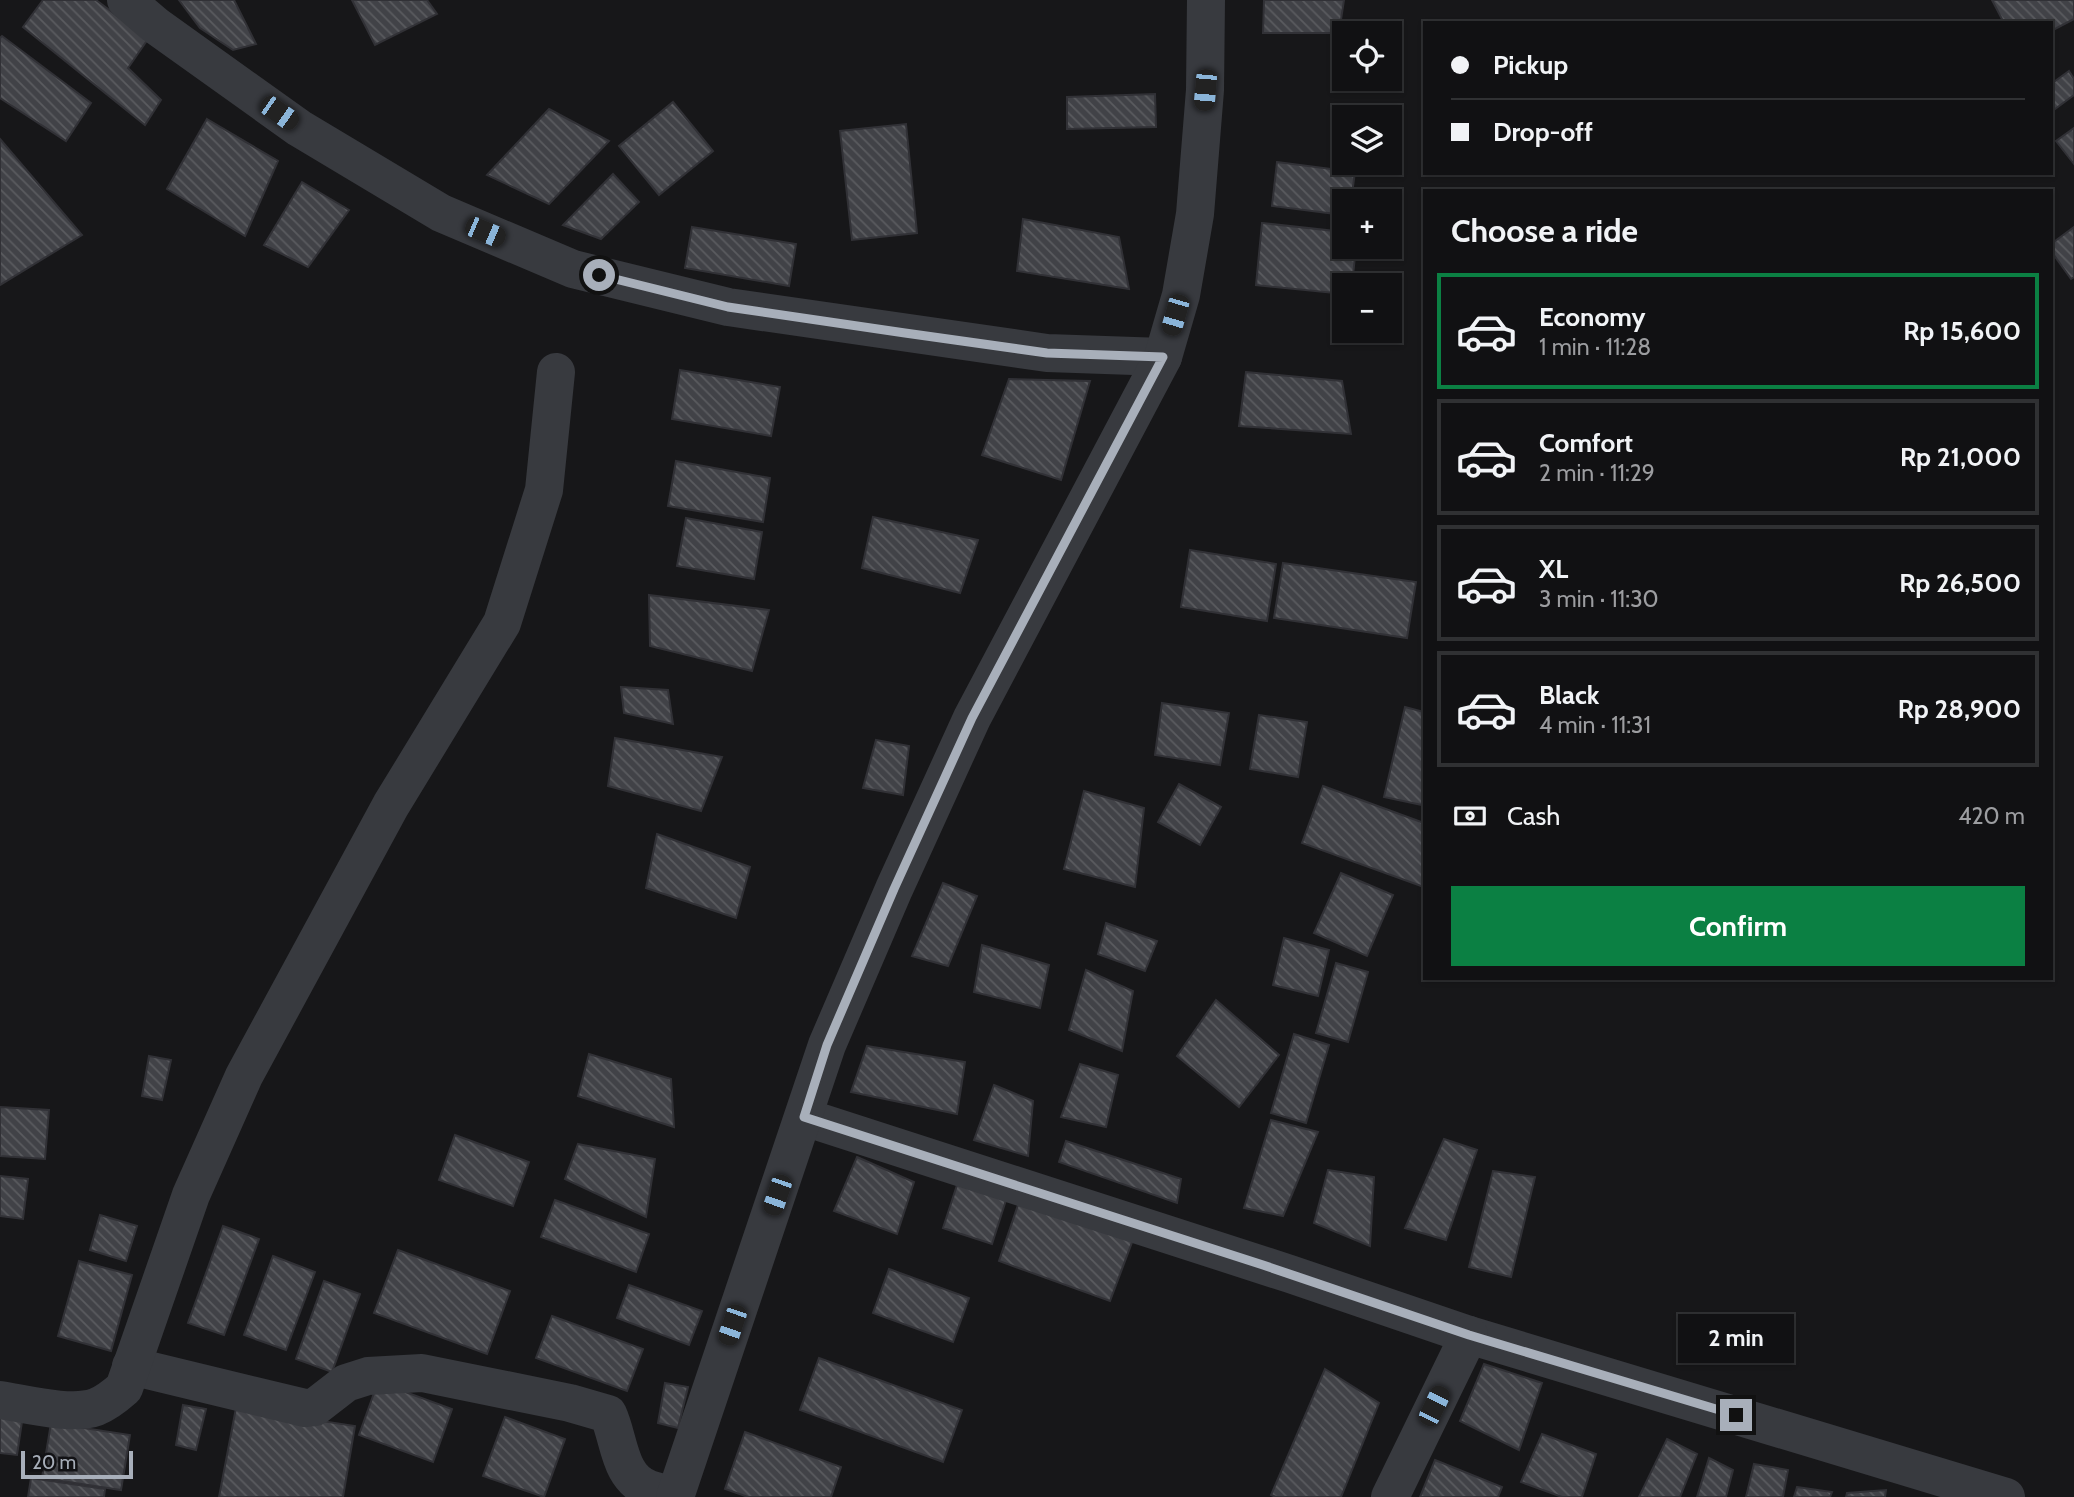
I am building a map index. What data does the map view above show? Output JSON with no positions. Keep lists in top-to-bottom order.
{
  "scale_bar": "20 m",
  "page": {
    "map_buttons": ["+", "−"],
    "banner": ["Pickup", "Drop-off"],
    "heading": "Choose a ride",
    "list": [
      {
        "name": "Economy",
        "note": "1 min · 11:28",
        "value": "Rp 15,600"
      },
      {
        "name": "Comfort",
        "note": "2 min · 11:29",
        "value": "Rp 21,000"
      },
      {
        "name": "XL",
        "note": "3 min · 11:30",
        "value": "Rp 26,500"
      },
      {
        "name": "Black",
        "note": "4 min · 11:31",
        "value": "Rp 28,900"
      }
    ],
    "pay": ["Cash", "420 m"],
    "buttons": "Confirm",
    "bubble": "2 min",
    "scale": "20 m"
  }
}
